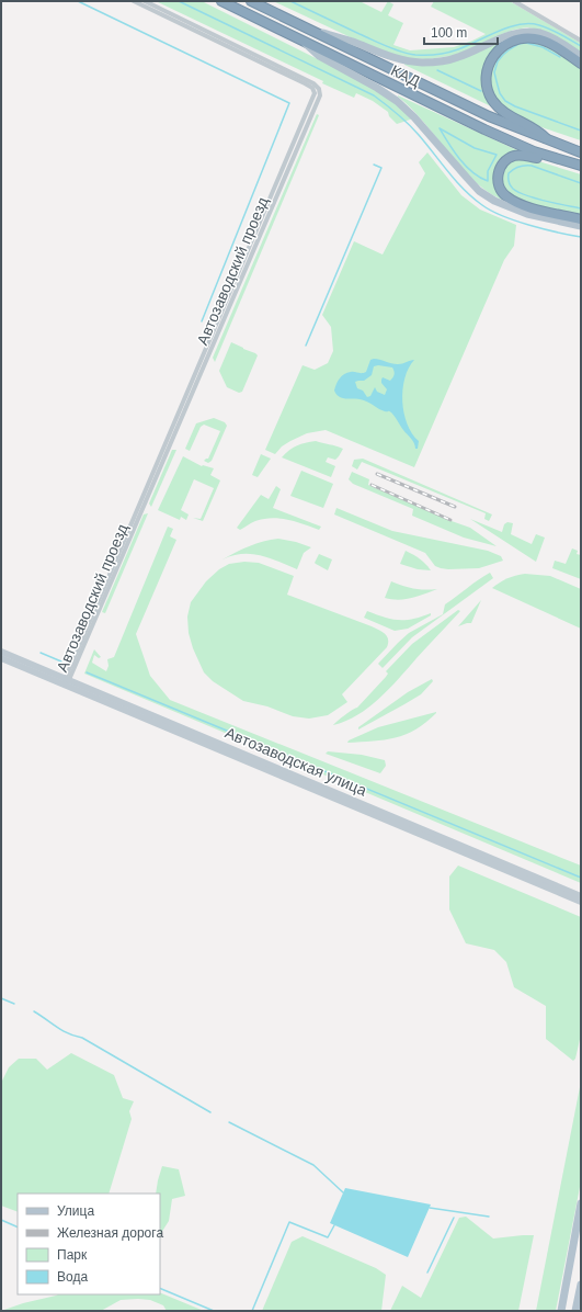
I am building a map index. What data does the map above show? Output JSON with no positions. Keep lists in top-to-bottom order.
{
  "streets": {
    "highway": ["КАД"],
    "street": ["Автозаводский проезд", "Автозаводская улица"]
  },
  "crossings": [
    ["Автозаводский проезд", "Автозаводская улица"]
  ],
  "legend": [
    "Улица",
    "Железная дорога",
    "Парк",
    "Вода"
  ],
  "scale_bar": "100 m"
}
